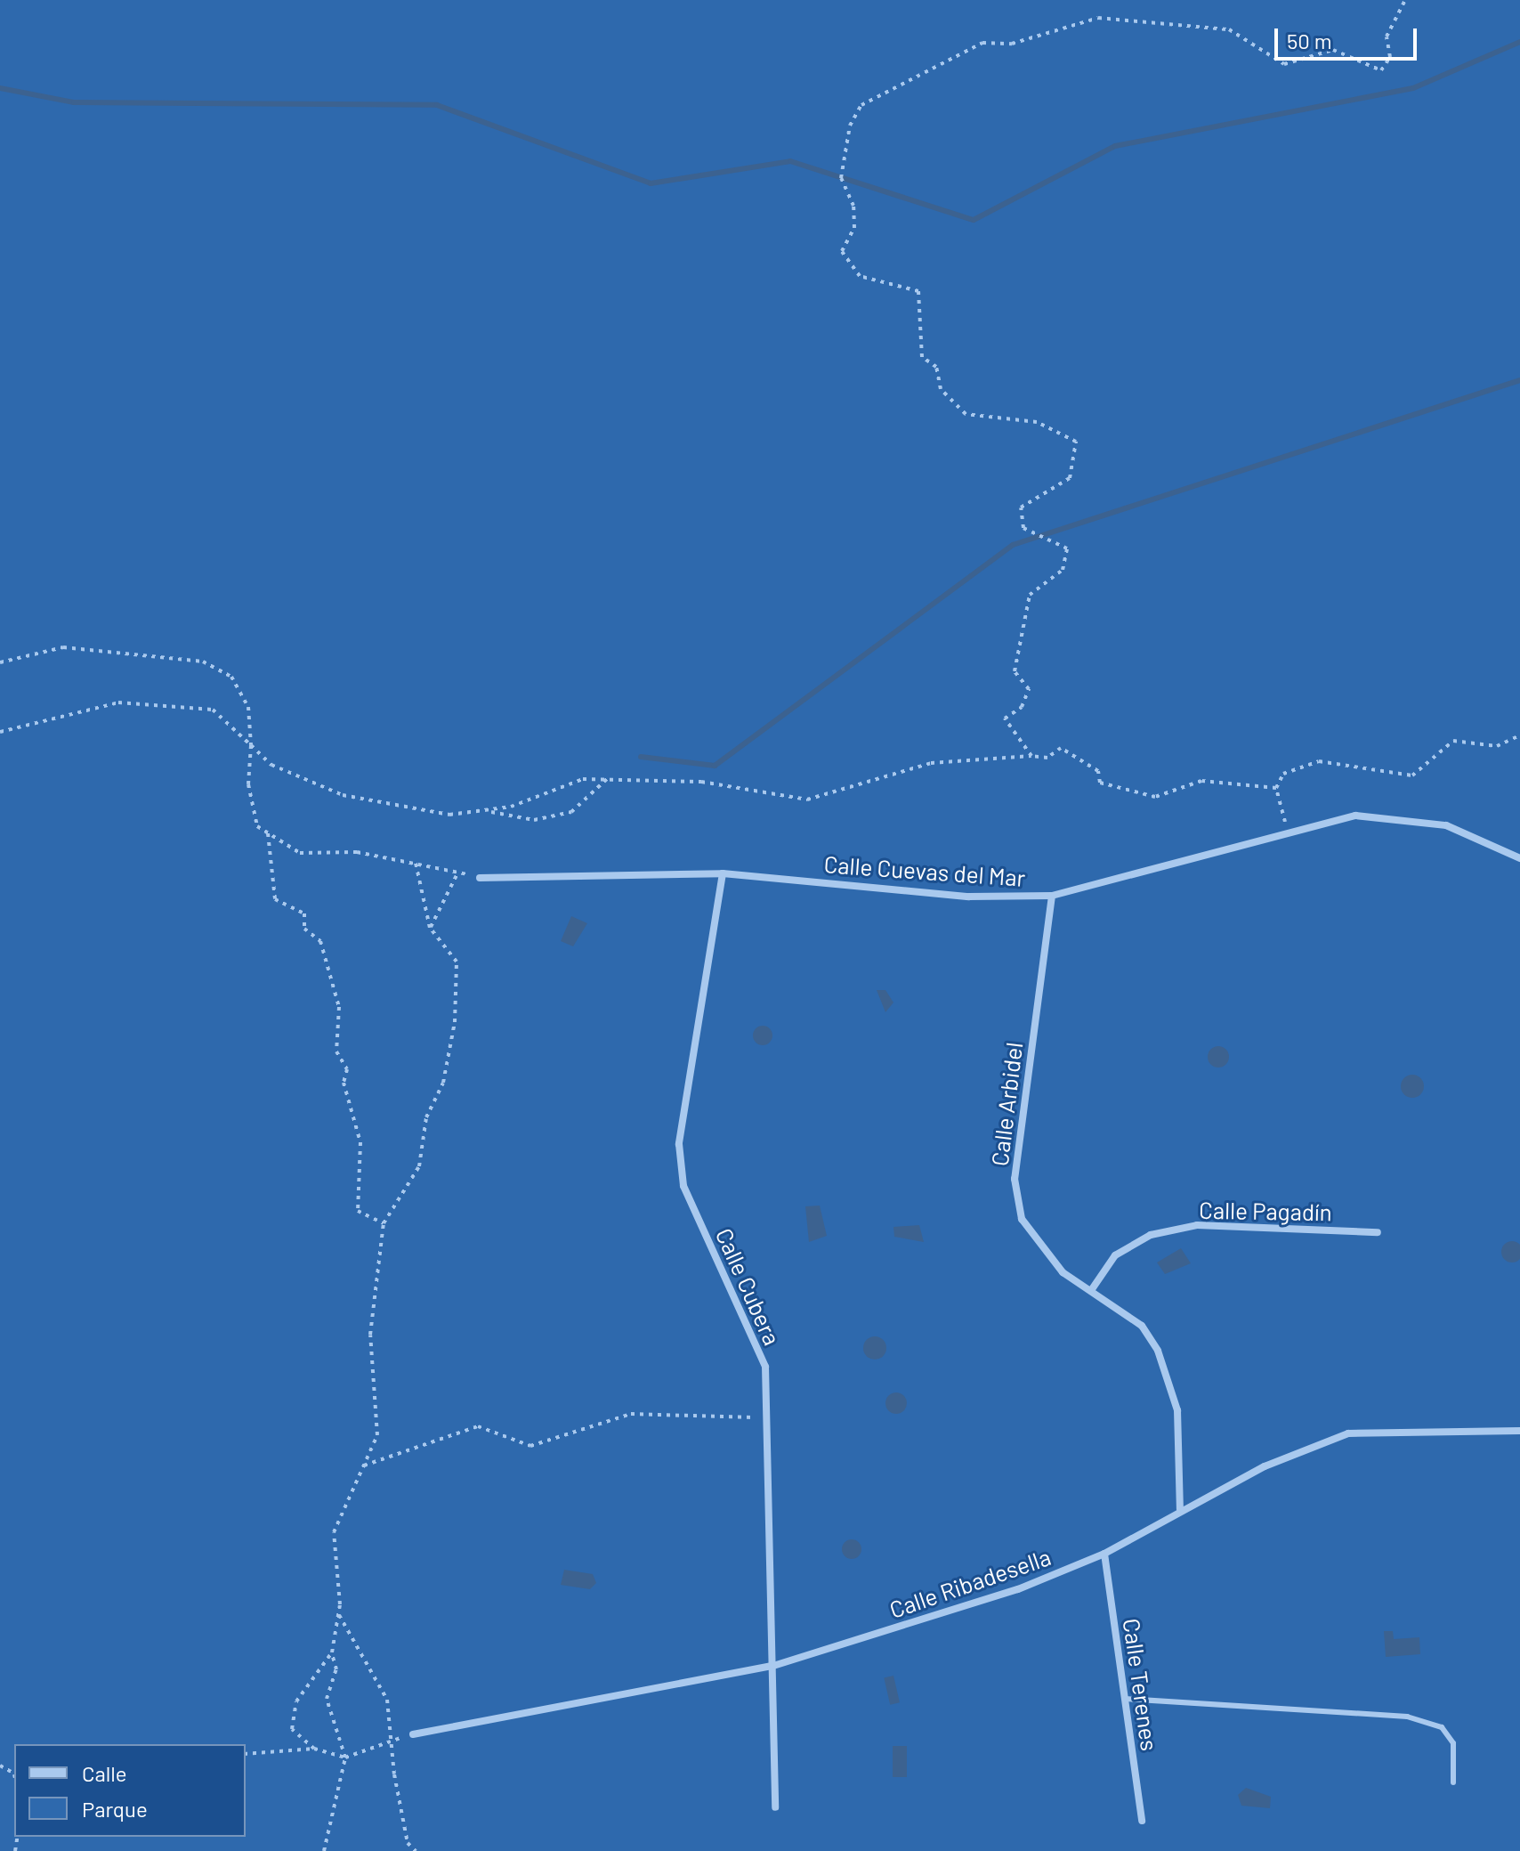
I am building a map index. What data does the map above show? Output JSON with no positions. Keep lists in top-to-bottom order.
{
  "streets": {
    "street": [
      "Calle Cuevas del Mar",
      "Calle Arbidel",
      "Calle Pagadín",
      "Calle Cubera",
      "Calle Ribadesella",
      "Calle Terenes"
    ]
  },
  "crossings": [
    ["Calle Cuevas del Mar", "Calle Arbidel"],
    ["Calle Cuevas del Mar", "Calle Cubera"],
    ["Calle Arbidel", "Calle Pagadín"],
    ["Calle Arbidel", "Calle Ribadesella"],
    ["Calle Cubera", "Calle Ribadesella"],
    ["Calle Ribadesella", "Calle Terenes"]
  ],
  "legend": ["Calle", "Parque"],
  "scale_bar": "50 m"
}
